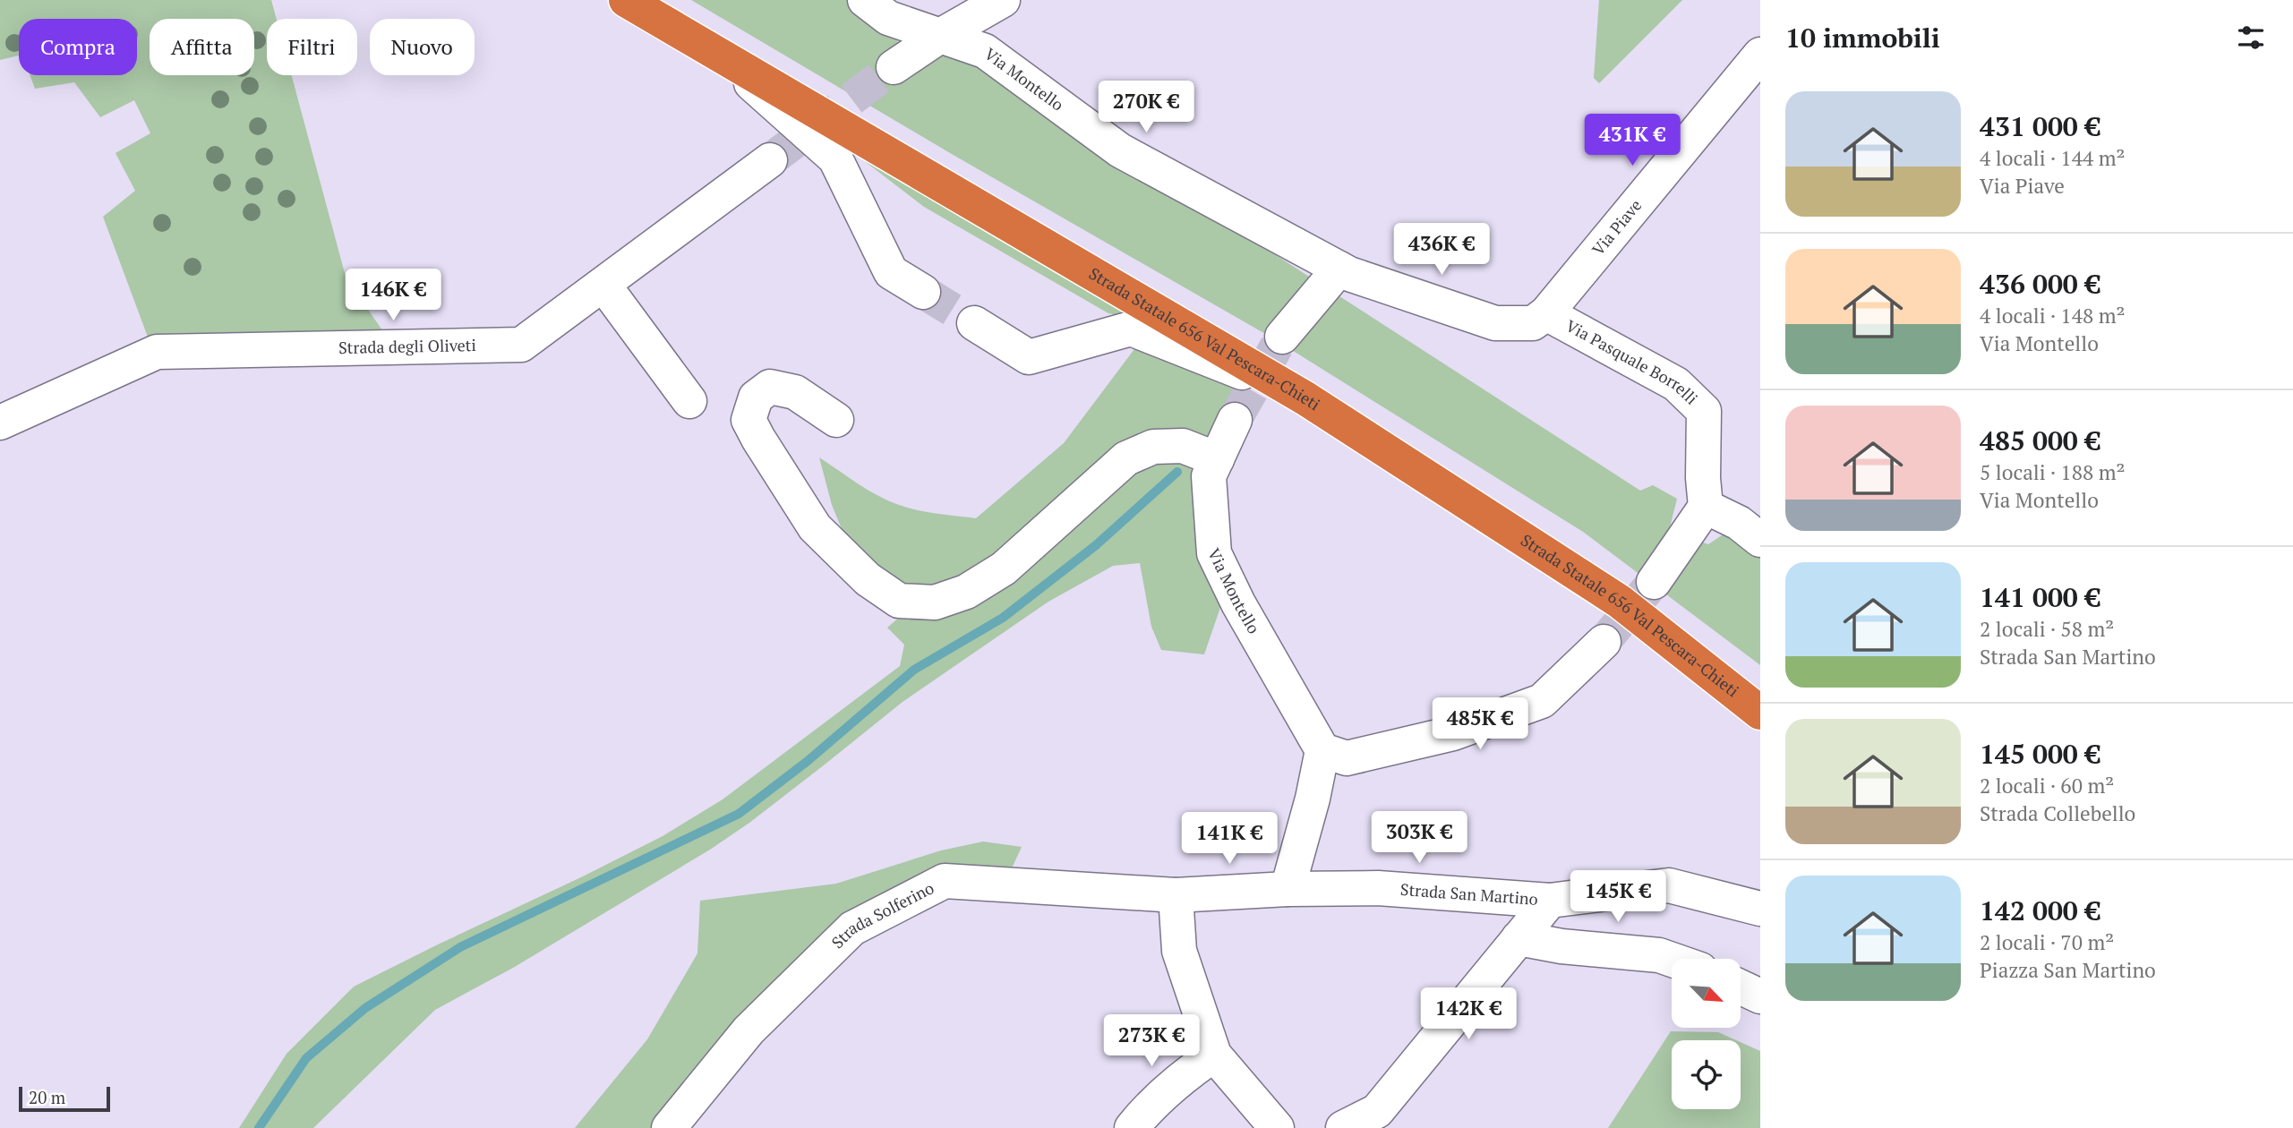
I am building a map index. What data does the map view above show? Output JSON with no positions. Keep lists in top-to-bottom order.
{
  "streets": {
    "highway": ["Strada Statale 656 Val Pescara-Chieti"],
    "street": [
      "Via Montello",
      "Via Piave",
      "Strada degli Oliveti",
      "Via Pasquale Borrelli",
      "Strada San Martino",
      "Strada Solferino"
    ]
  },
  "crossings": [
    ["Via Montello", "Via Piave"],
    ["Via Montello", "Via Pasquale Borrelli"],
    ["Via Piave", "Via Pasquale Borrelli"],
    ["Strada San Martino", "Strada Solferino"]
  ],
  "scale_bar": "20 m",
  "north": "bottom right",
  "page": {
    "heading": "10 immobili",
    "chip": [
      "Compra",
      "Affitta",
      "Filtri",
      "Nuovo"
    ],
    "list": [
      {
        "name": "431 000 €",
        "note": "4 locali · 144 m² · Via Piave"
      },
      {
        "name": "436 000 €",
        "note": "4 locali · 148 m² · Via Montello"
      },
      {
        "name": "485 000 €",
        "note": "5 locali · 188 m² · Via Montello"
      },
      {
        "name": "141 000 €",
        "note": "2 locali · 58 m² · Strada San Martino"
      },
      {
        "name": "145 000 €",
        "note": "2 locali · 60 m² · Strada Collebello"
      },
      {
        "name": "142 000 €",
        "note": "2 locali · 70 m² · Piazza San Martino"
      }
    ],
    "price": [
      "270K €",
      "431K €",
      "436K €",
      "146K €",
      "485K €",
      "303K €",
      "141K €",
      "145K €",
      "142K €",
      "273K €"
    ],
    "scale": "20 m"
  }
}
